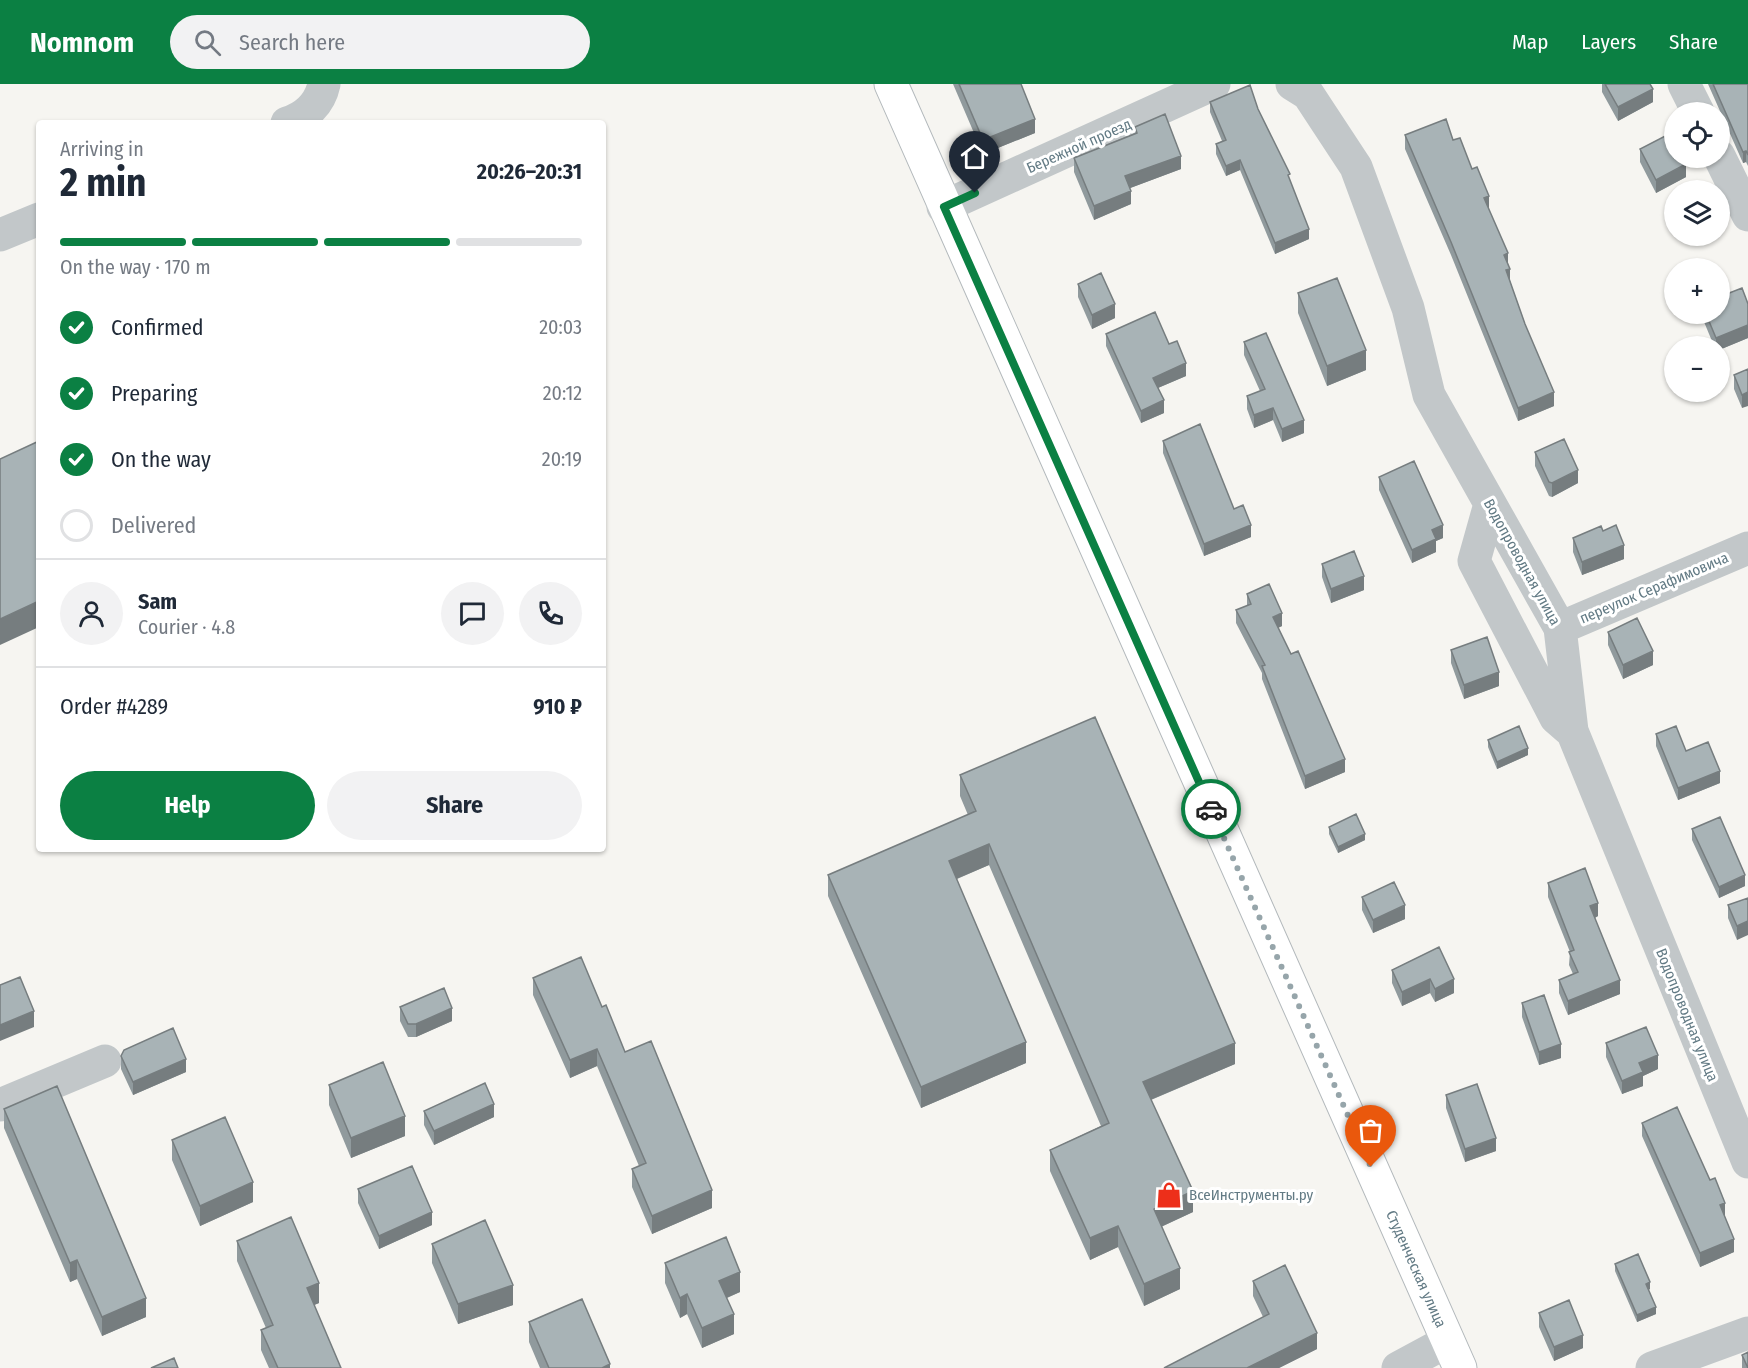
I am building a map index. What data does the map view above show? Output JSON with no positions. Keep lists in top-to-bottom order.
{
  "streets": {
    "main road": ["Студенческая улица"],
    "street": ["Бережной проезд", "Водопроводная улица", "переулок Серафимовича"]
  },
  "crossings": [
    ["Бережной проезд", "Студенческая улица"],
    ["Водопроводная улица", "переулок Серафимовича"]
  ],
  "places": {
    "shop": ["ВсеИнструменты.ру"]
  },
  "page": {
    "header": "Nomnom",
    "search": "Search here",
    "nav": ["Map", "Layers", "Share"],
    "map_buttons": ["+", "−"],
    "heading": ["2 min", "Arriving in", "20:26–20:31"],
    "panel": [
      "Sam",
      "Courier · 4.8",
      "Order #4289",
      "910 ₽"
    ],
    "bar": "On the way · 170 m",
    "list": [
      ["Confirmed", "20:03"],
      ["Preparing", "20:12"],
      ["On the way", "20:19"],
      "Delivered"
    ],
    "buttons": ["Help", "Share"]
  }
}
